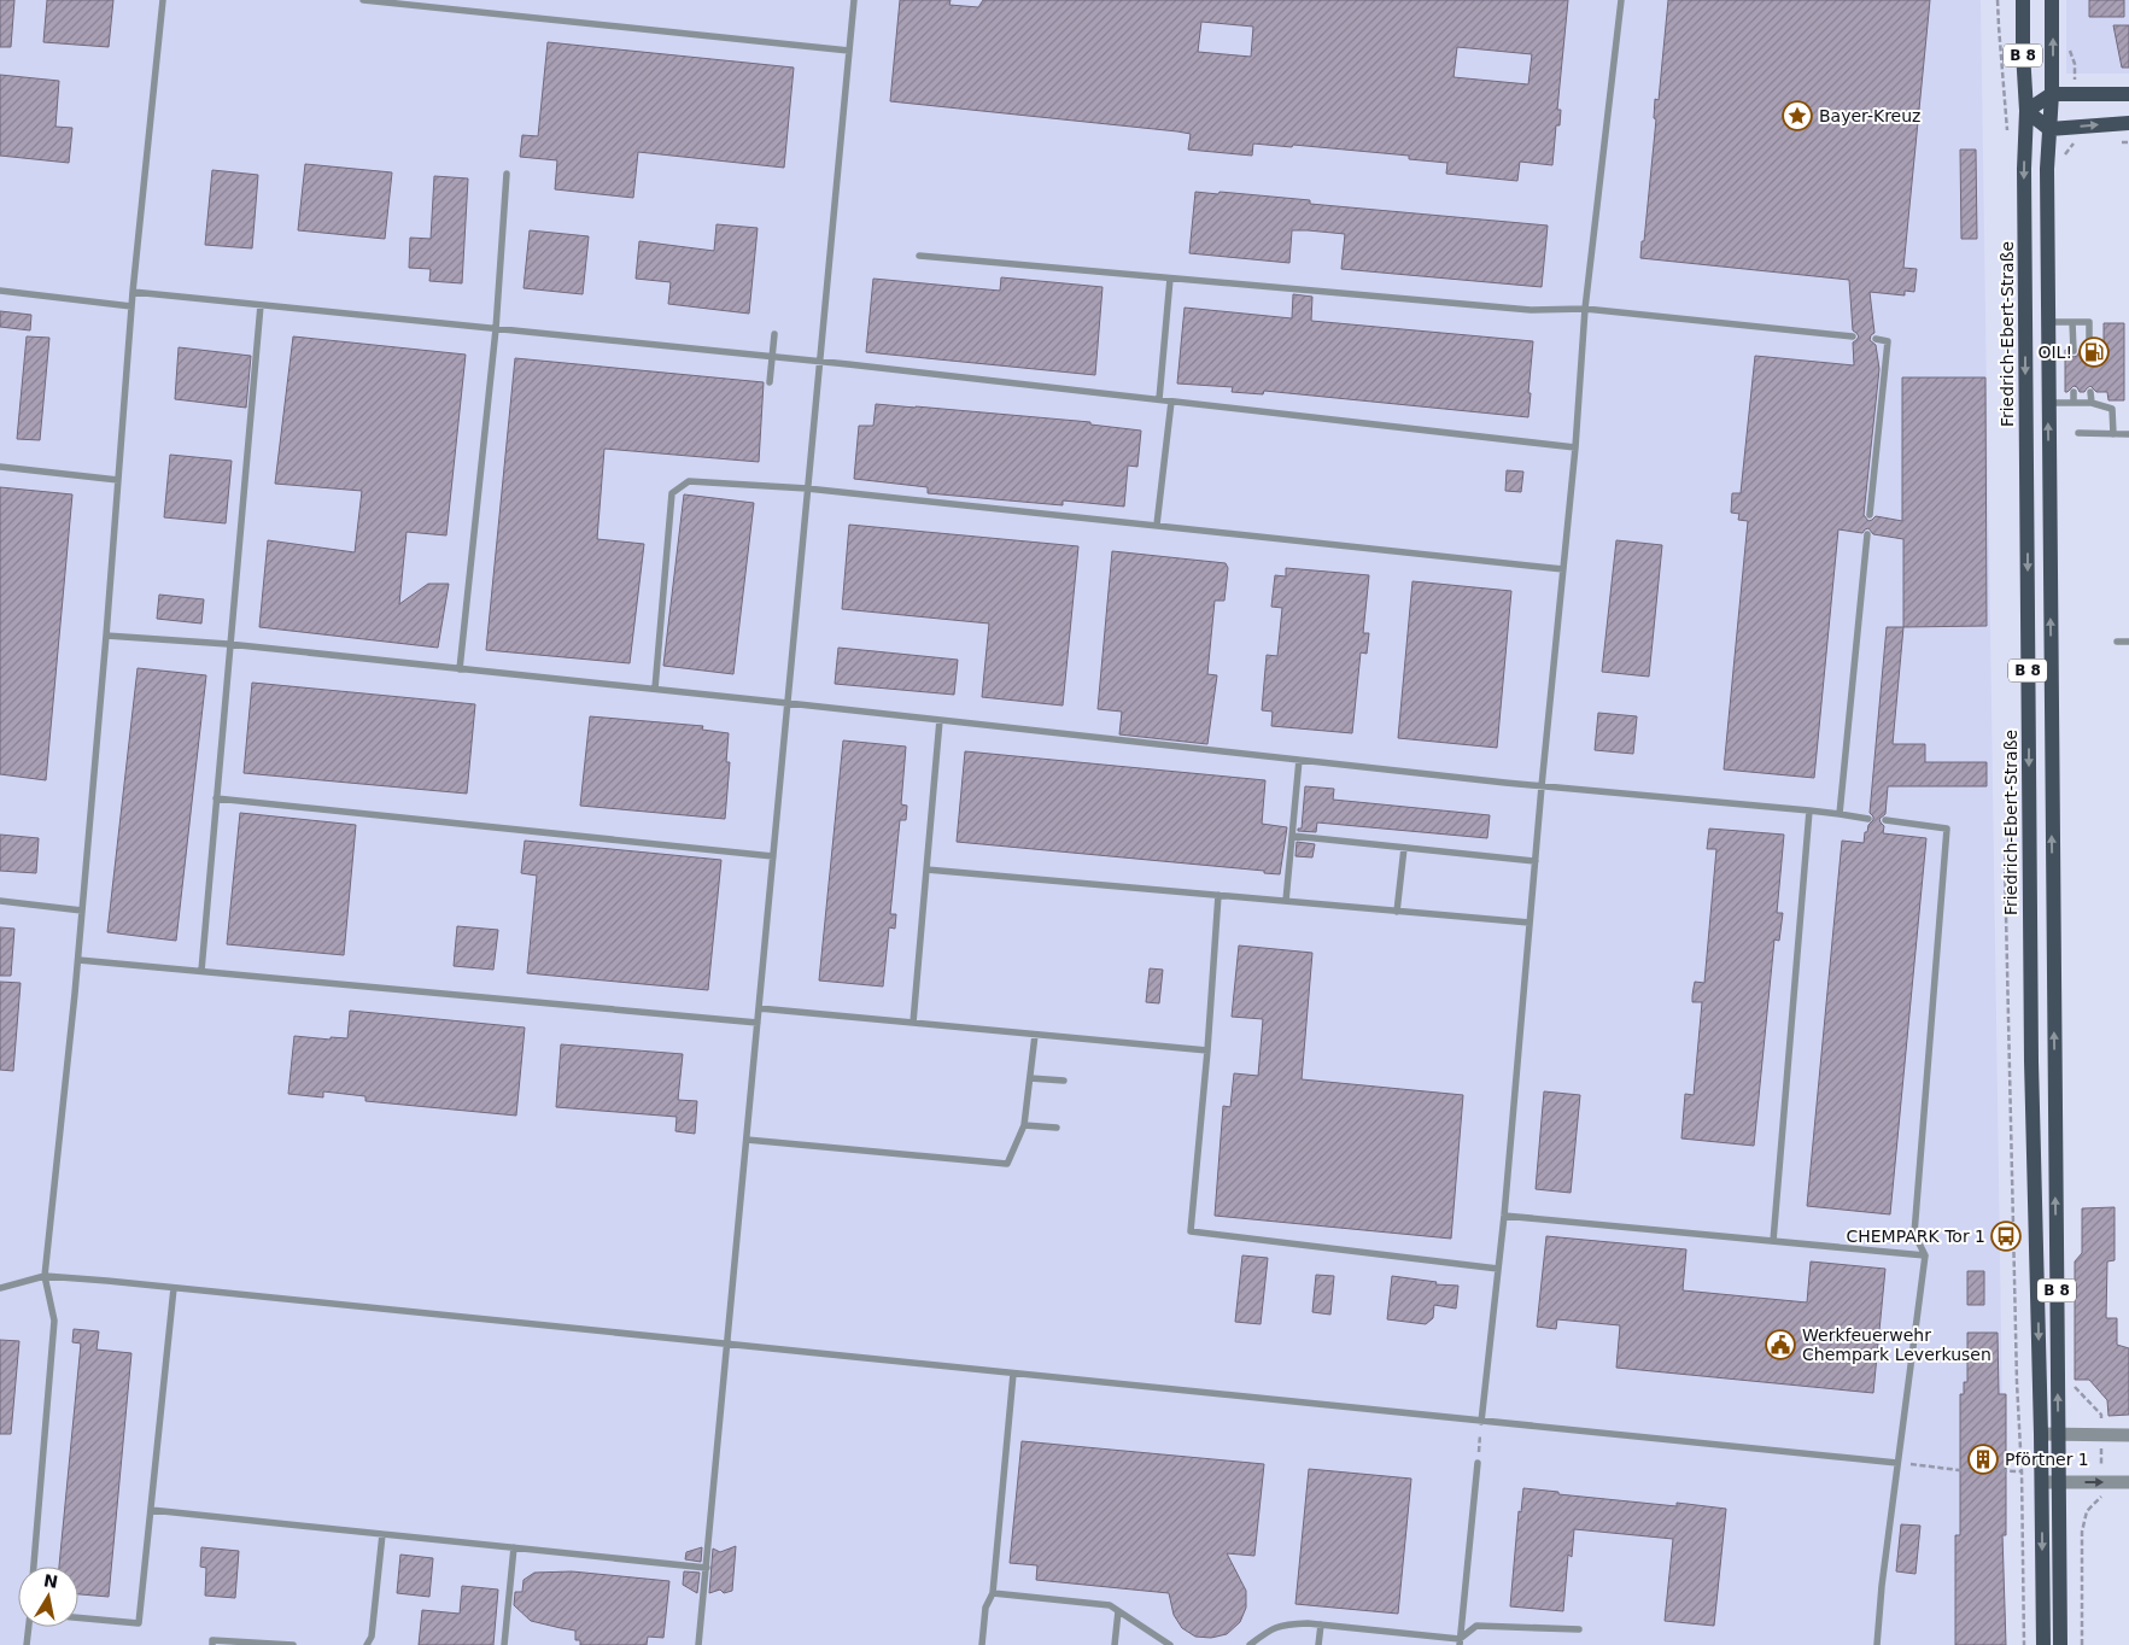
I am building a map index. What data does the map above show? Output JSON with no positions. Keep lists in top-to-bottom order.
{
  "streets": {
    "main road": ["B 8", "Friedrich-Ebert-Straße"]
  },
  "places": {
    "place": ["Bayer-Kreuz"],
    "fuel station": ["OIL!"],
    "bus stop": ["CHEMPARK Tor 1"],
    "public building": ["Werkfeuerwehr Chempark Leverkusen"],
    "building": ["Pförtner 1"]
  },
  "north": "top"
}
